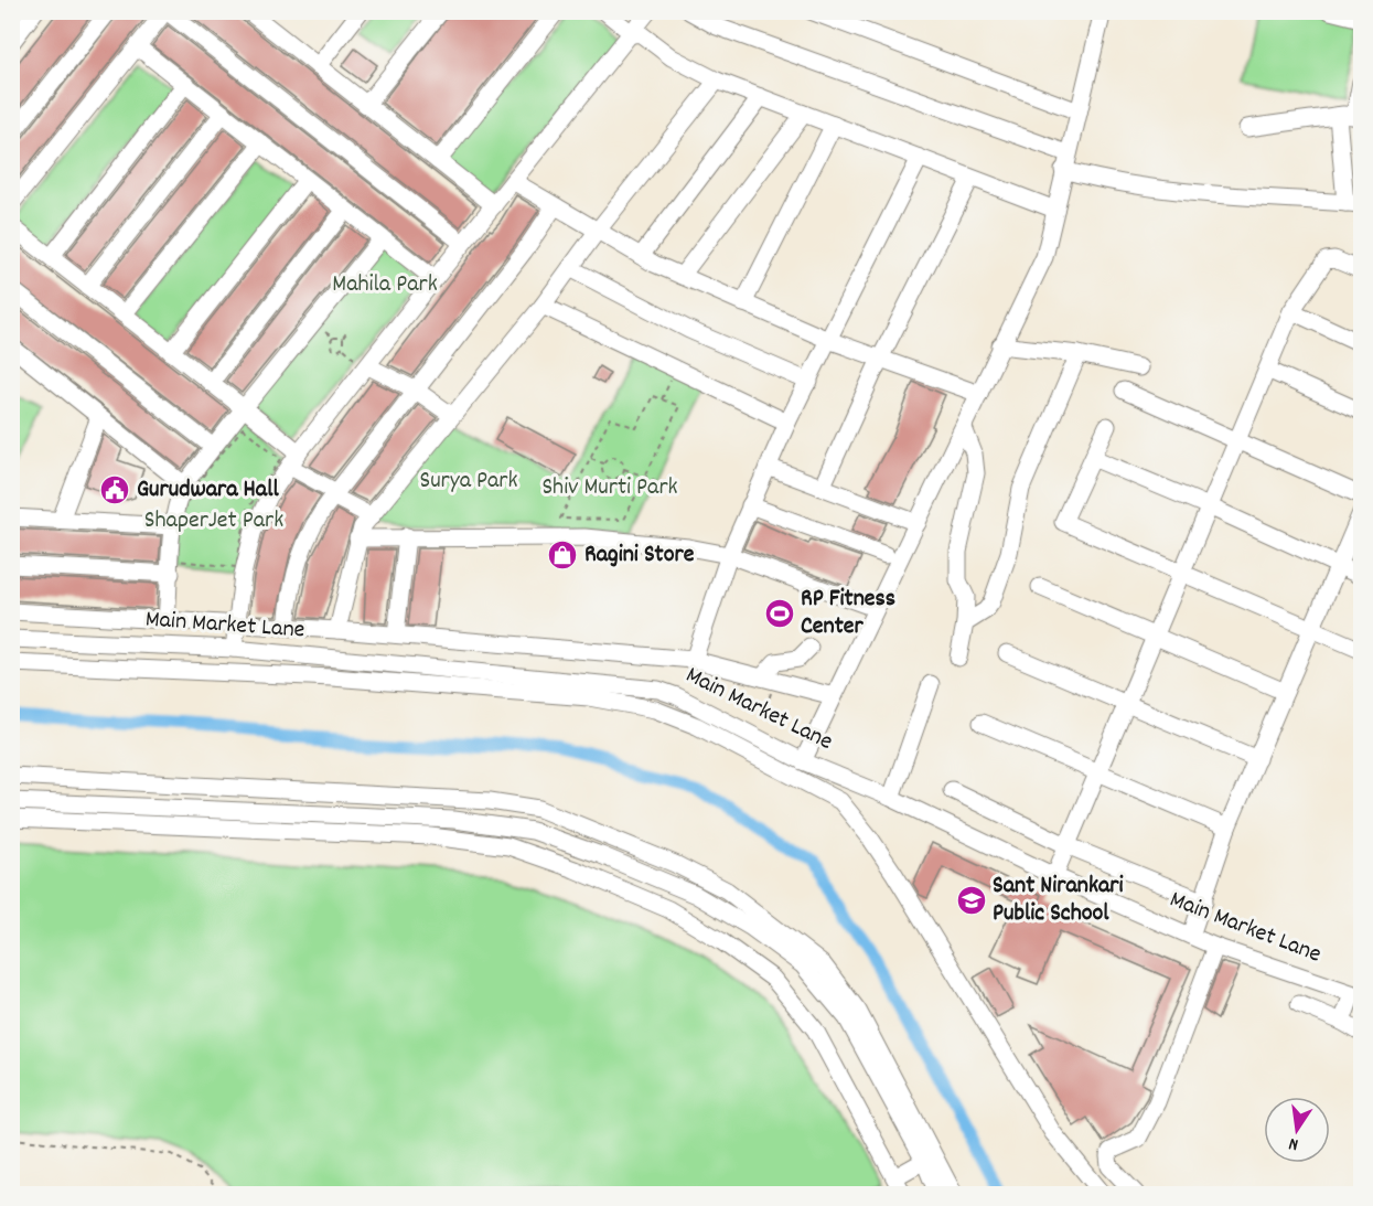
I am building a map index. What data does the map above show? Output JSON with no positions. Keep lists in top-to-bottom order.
{
  "streets": {
    "street": ["Main Market Lane"]
  },
  "parks": [
    "Mahila Park",
    "Surya Park",
    "Shiv Murti Park",
    "ShaperJet Park"
  ],
  "places": {
    "public building": ["Gurudwara Hall"],
    "shop": ["Ragini Store"],
    "sports": ["RP Fitness Center"],
    "school or university": ["Sant Nirankari Public School"]
  },
  "north": "bottom"
}
